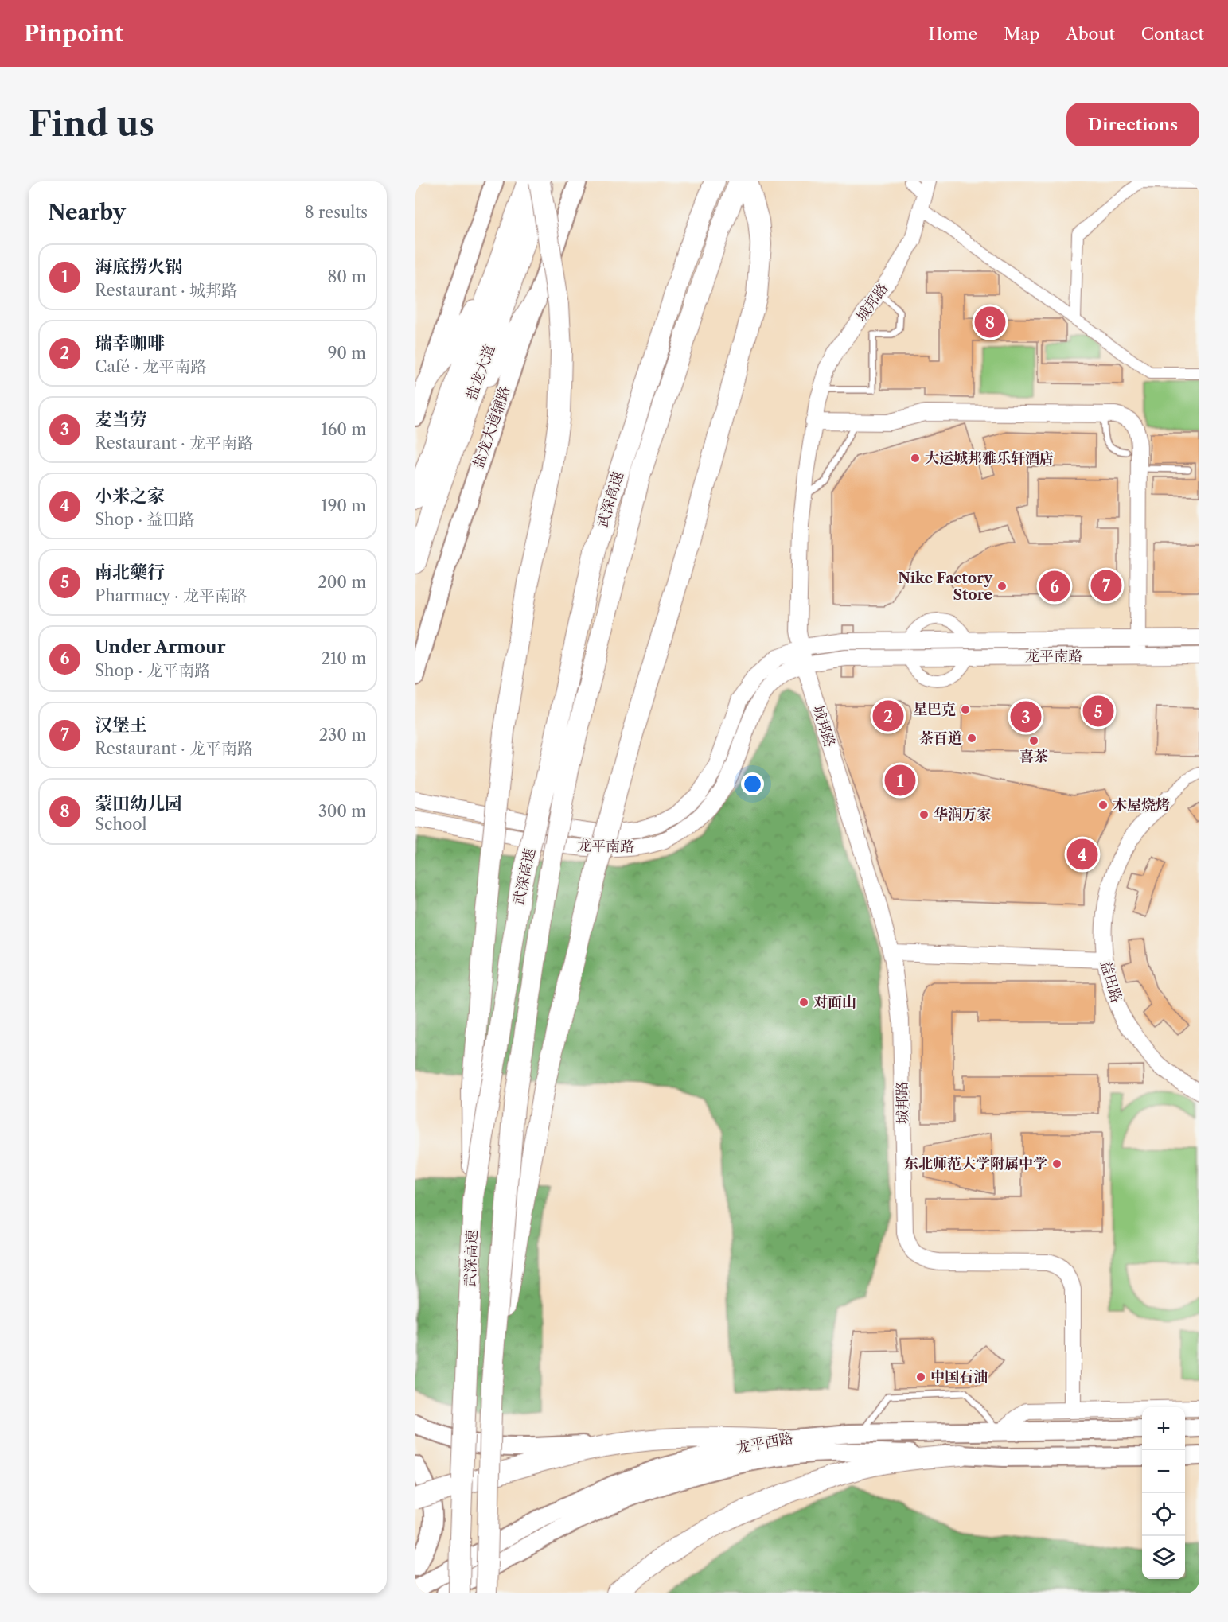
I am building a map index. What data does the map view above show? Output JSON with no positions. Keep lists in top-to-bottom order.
{
  "streets": {
    "highway": ["盐龙大道", "武深高速"],
    "main road": ["盐龙大道辅路", "龙平西路"],
    "street": ["城邦路", "龙平南路", "益田路"]
  },
  "crossings": [
    ["城邦路", "龙平南路"]
  ],
  "places": [
    "大运城邦雅乐轩酒店",
    "Nike Factory Store",
    "星巴克",
    "茶百道",
    "喜茶",
    "木屋烧烤",
    "华润万家",
    "对面山",
    "东北师范大学附属中学",
    "中国石油"
  ],
  "page": {
    "header": "Pinpoint",
    "nav": [
      "Home",
      "Map",
      "About",
      "Contact"
    ],
    "buttons": "Directions",
    "title": "Find us",
    "heading": ["Nearby", "8 results"],
    "list": [
      {
        "mark": "1",
        "name": "海底捞火锅",
        "note": "Restaurant · 城邦路",
        "value": "80 m"
      },
      {
        "mark": "2",
        "name": "瑞幸咖啡",
        "note": "Café · 龙平南路",
        "value": "90 m"
      },
      {
        "mark": "3",
        "name": "麦当劳",
        "note": "Restaurant · 龙平南路",
        "value": "160 m"
      },
      {
        "mark": "4",
        "name": "小米之家",
        "note": "Shop · 益田路",
        "value": "190 m"
      },
      {
        "mark": "5",
        "name": "南北藥行",
        "note": "Pharmacy · 龙平南路",
        "value": "200 m"
      },
      {
        "mark": "6",
        "name": "Under Armour",
        "note": "Shop · 龙平南路",
        "value": "210 m"
      },
      {
        "mark": "7",
        "name": "汉堡王",
        "note": "Restaurant · 龙平南路",
        "value": "230 m"
      },
      {
        "mark": "8",
        "name": "蒙田幼儿园",
        "note": "School",
        "value": "300 m"
      }
    ],
    "pins": [
      "8",
      "7",
      "6",
      "5",
      "2",
      "3",
      "1",
      "4"
    ],
    "map_buttons": ["+", "−"]
  }
}
